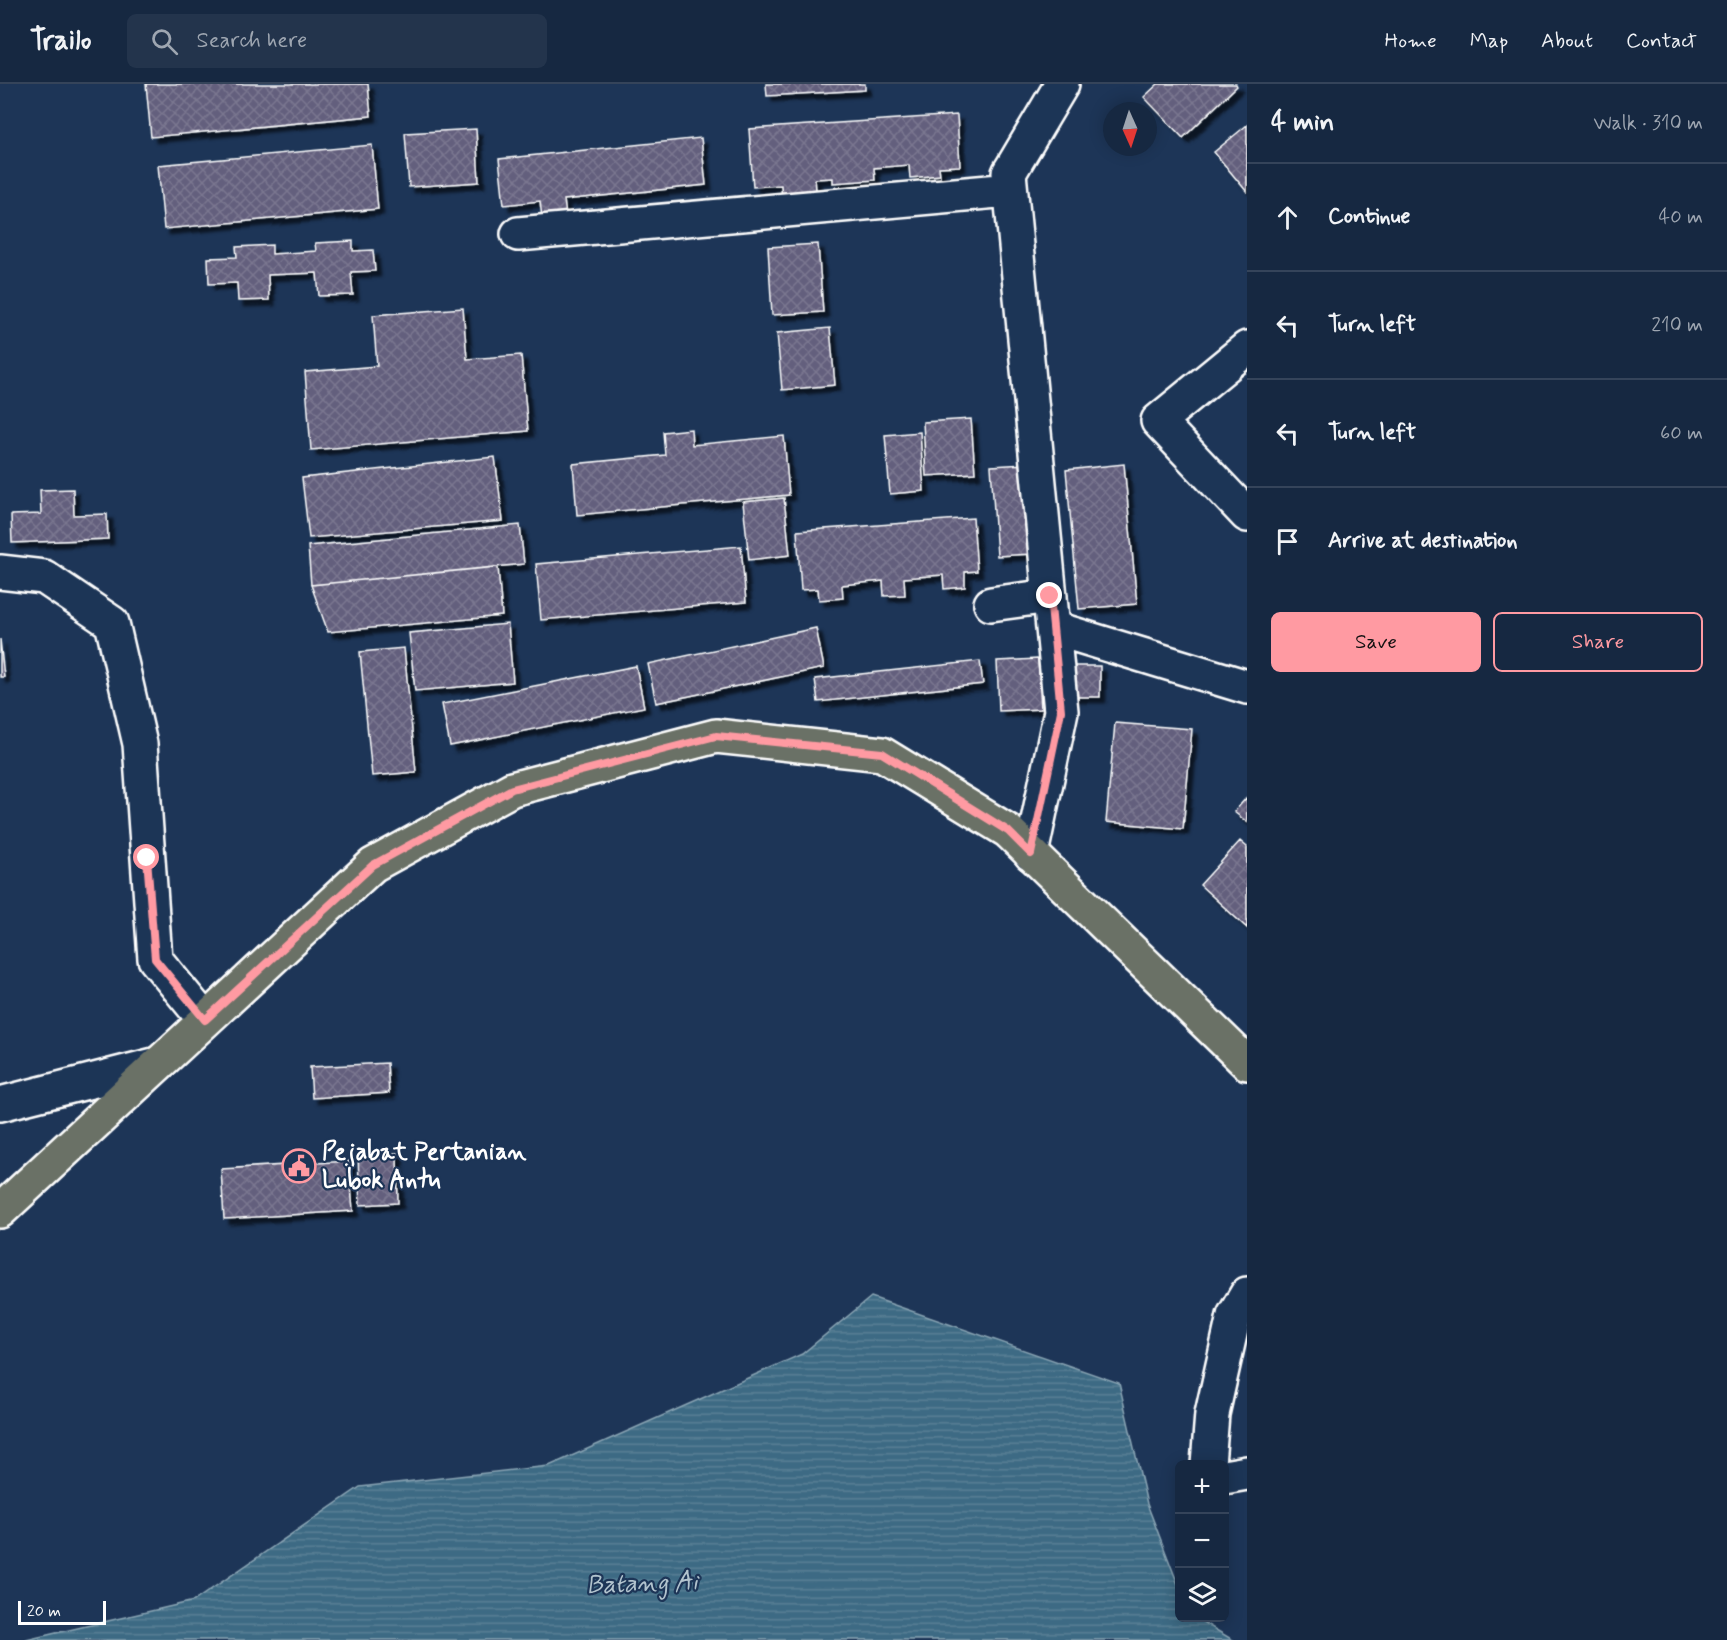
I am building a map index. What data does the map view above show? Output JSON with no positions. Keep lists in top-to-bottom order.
{
  "water": ["Batang Ai"],
  "places": {
    "public building": ["Pejabat Pertanian Lubok Antu"]
  },
  "scale_bar": "20 m",
  "north": "bottom",
  "page": {
    "header": "Trailo",
    "search": "Search here",
    "nav": [
      "Home",
      "Map",
      "About",
      "Contact"
    ],
    "heading": ["4 min", "Walk · 310 m"],
    "list": [
      ["Continue", "40 m"],
      ["Turn left", "210 m"],
      ["Turn left", "60 m"],
      "Arrive at destination"
    ],
    "buttons": ["Save", "Share"],
    "map_buttons": ["+", "−"],
    "scale": "20 m"
  }
}
